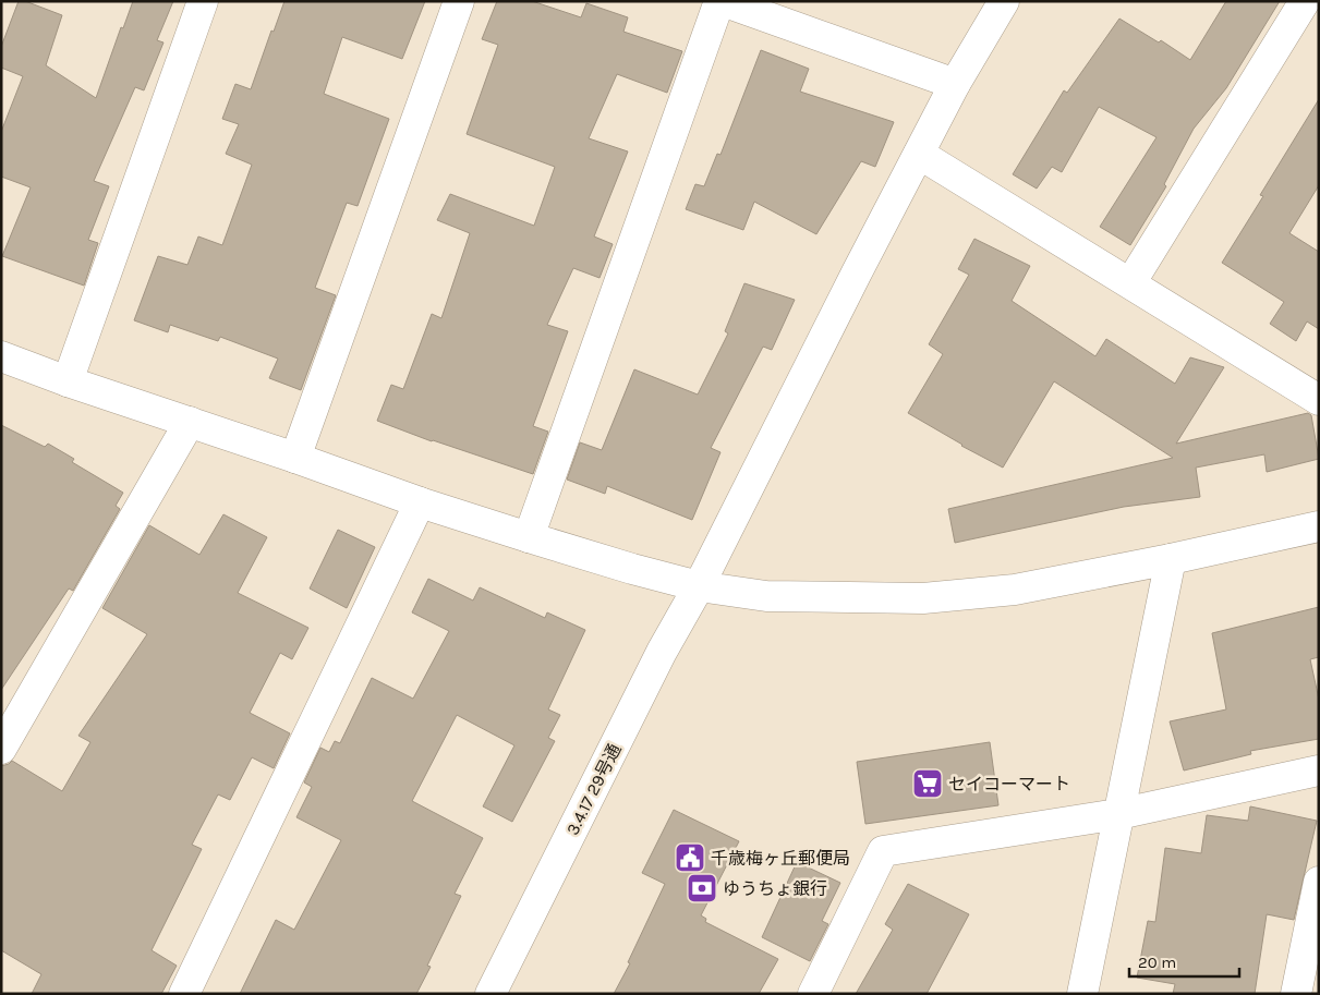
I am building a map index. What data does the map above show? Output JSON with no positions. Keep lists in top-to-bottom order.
{
  "streets": {
    "street": ["3.4.17 29号通"]
  },
  "places": {
    "supermarket": ["セイコーマート"],
    "public building": ["千歳梅ヶ丘郵便局"],
    "bank": ["ゆうちょ銀行"]
  },
  "scale_bar": "20 m"
}
